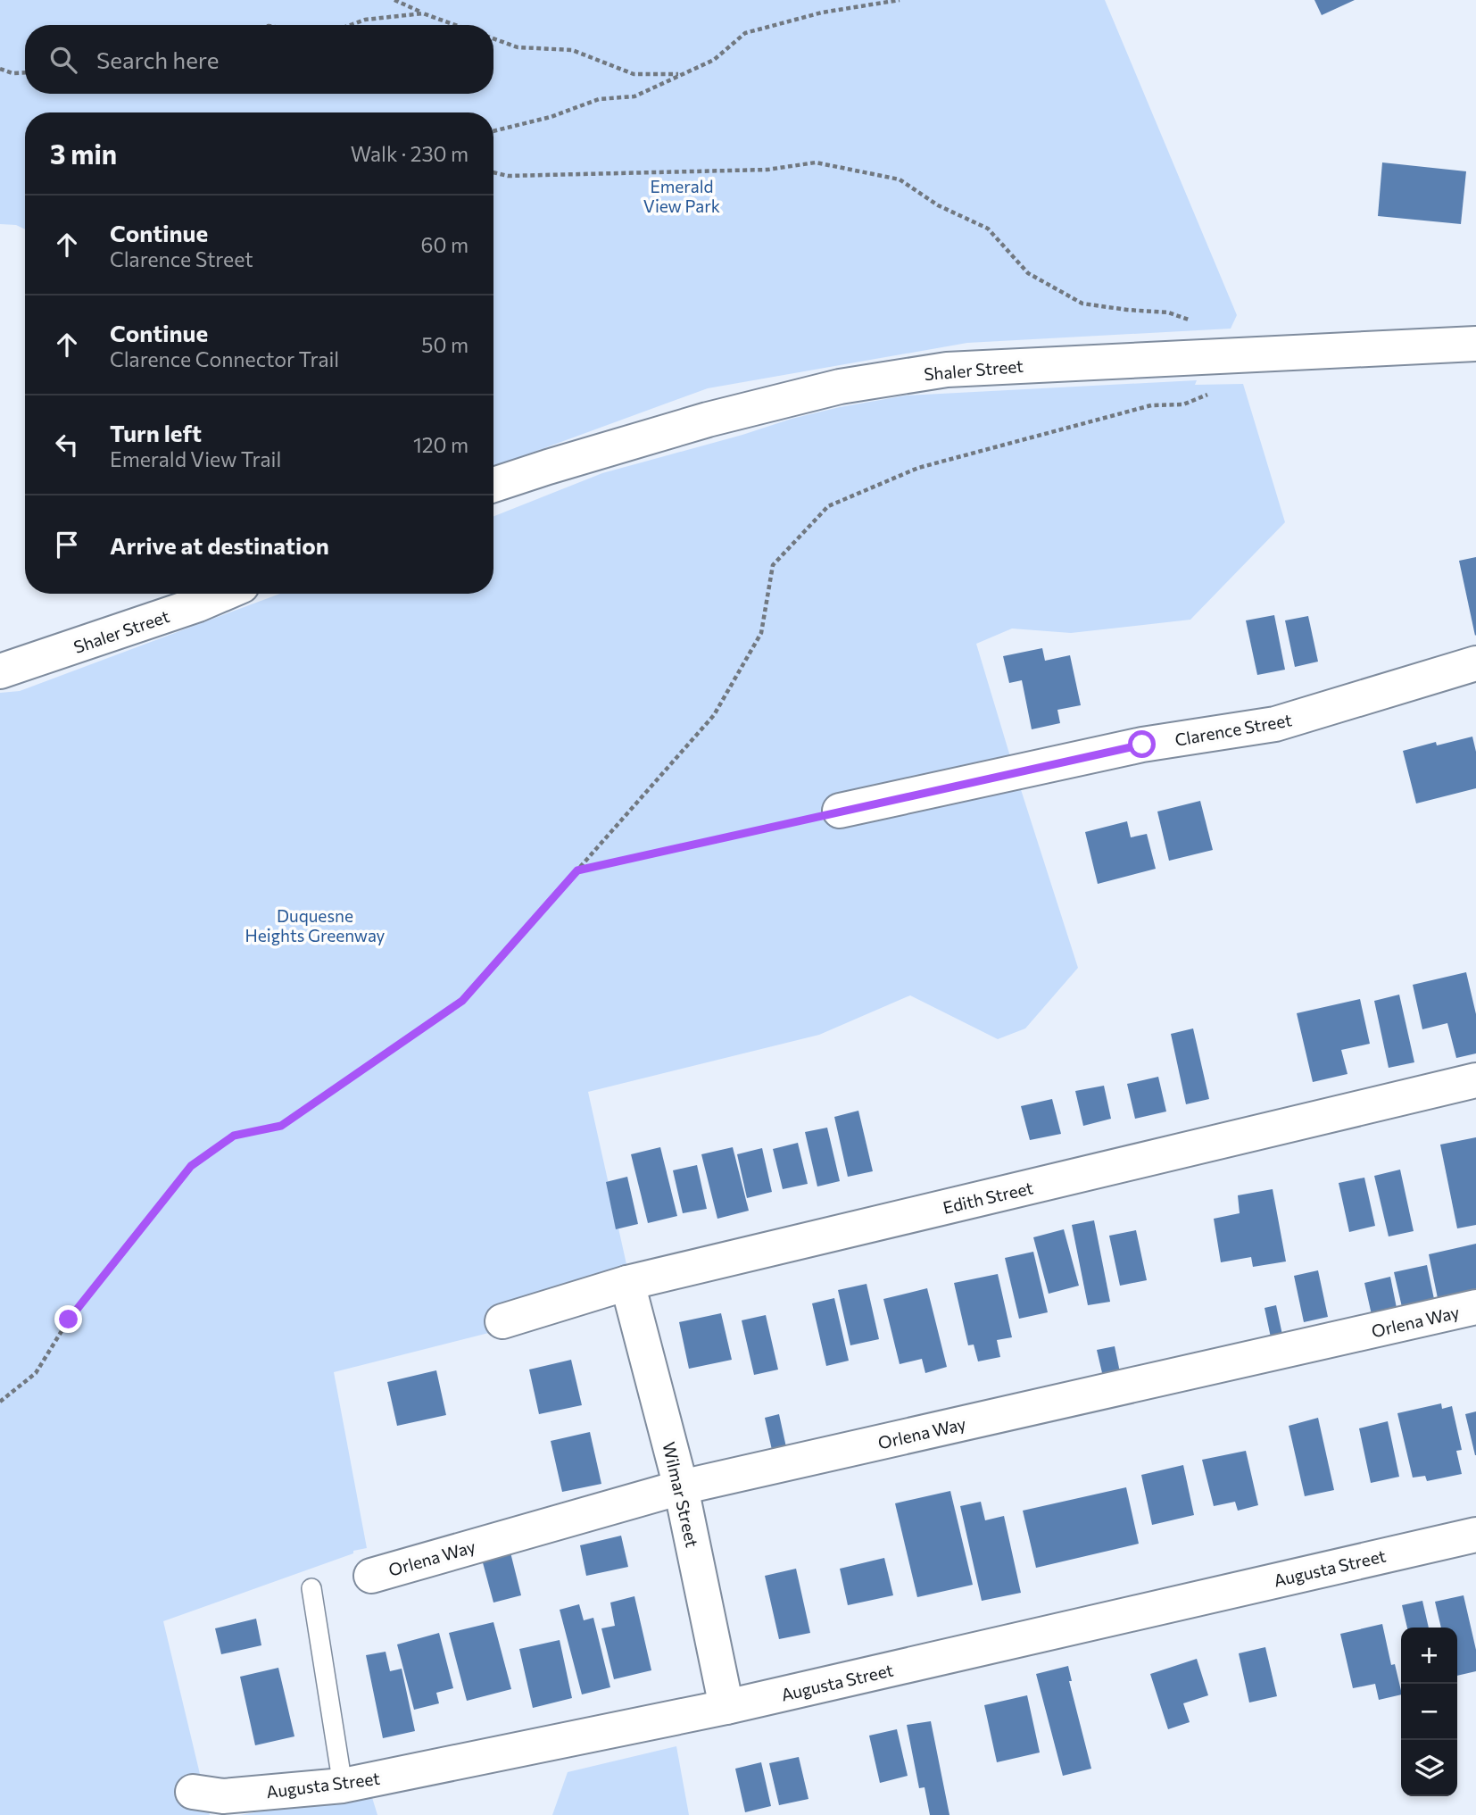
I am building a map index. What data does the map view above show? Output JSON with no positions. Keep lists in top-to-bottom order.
{
  "streets": {
    "street": [
      "Shaler Street",
      "Clarence Street",
      "Edith Street",
      "Orlena Way",
      "Wilmar Street",
      "Augusta Street"
    ]
  },
  "crossings": [
    ["Edith Street", "Wilmar Street"],
    ["Orlena Way", "Wilmar Street"],
    ["Wilmar Street", "Augusta Street"]
  ],
  "parks": ["Emerald View Park", "Duquesne Heights Greenway"],
  "page": {
    "search": "Search here",
    "heading": ["3 min", "Walk · 230 m"],
    "list": [
      ["Continue", "Clarence Street", "60 m"],
      ["Continue", "Clarence Connector Trail", "50 m"],
      ["Turn left", "Emerald View Trail", "120 m"],
      "Arrive at destination"
    ],
    "map_buttons": ["+", "−"]
  }
}
